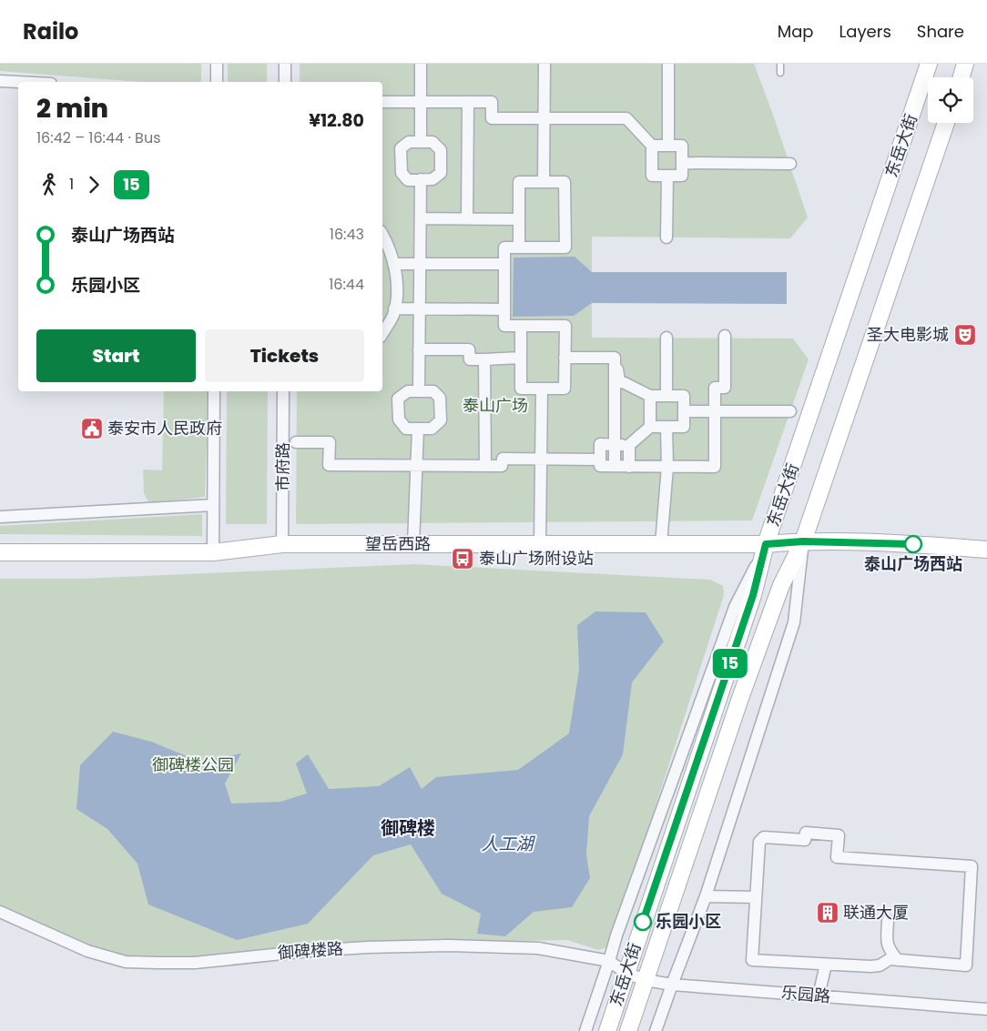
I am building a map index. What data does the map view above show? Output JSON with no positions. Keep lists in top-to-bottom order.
{
  "streets": {
    "main road": ["东岳大街", "望岳西路"],
    "street": ["市府路", "御碑楼路", "乐园路"]
  },
  "crossings": [
    ["东岳大街", "望岳西路"],
    ["东岳大街", "御碑楼路"],
    ["东岳大街", "乐园路"],
    ["市府路", "望岳西路"],
    ["御碑楼路", "乐园路"]
  ],
  "districts": ["御碑楼"],
  "water": ["人工湖"],
  "parks": ["泰山广场", "御碑楼公园"],
  "places": {
    "theatre": ["圣大电影城"],
    "public building": ["泰安市人民政府"],
    "other": ["泰山广场西站", "乐园小区"],
    "bus stop": ["泰山广场附设站"],
    "building": ["联通大厦"]
  },
  "lines": ["bus line 15"],
  "page": {
    "header": "Railo",
    "nav": ["Map", "Layers", "Share"],
    "on_map": "15",
    "heading": ["2 min", "16:42 – 16:44 · Bus", "¥12.80"],
    "legs": ["1", "15"],
    "list": [
      {
        "name": "泰山广场西站",
        "value": "16:43"
      },
      {
        "name": "乐园小区",
        "value": "16:44"
      }
    ],
    "buttons": ["Start", "Tickets"]
  }
}
